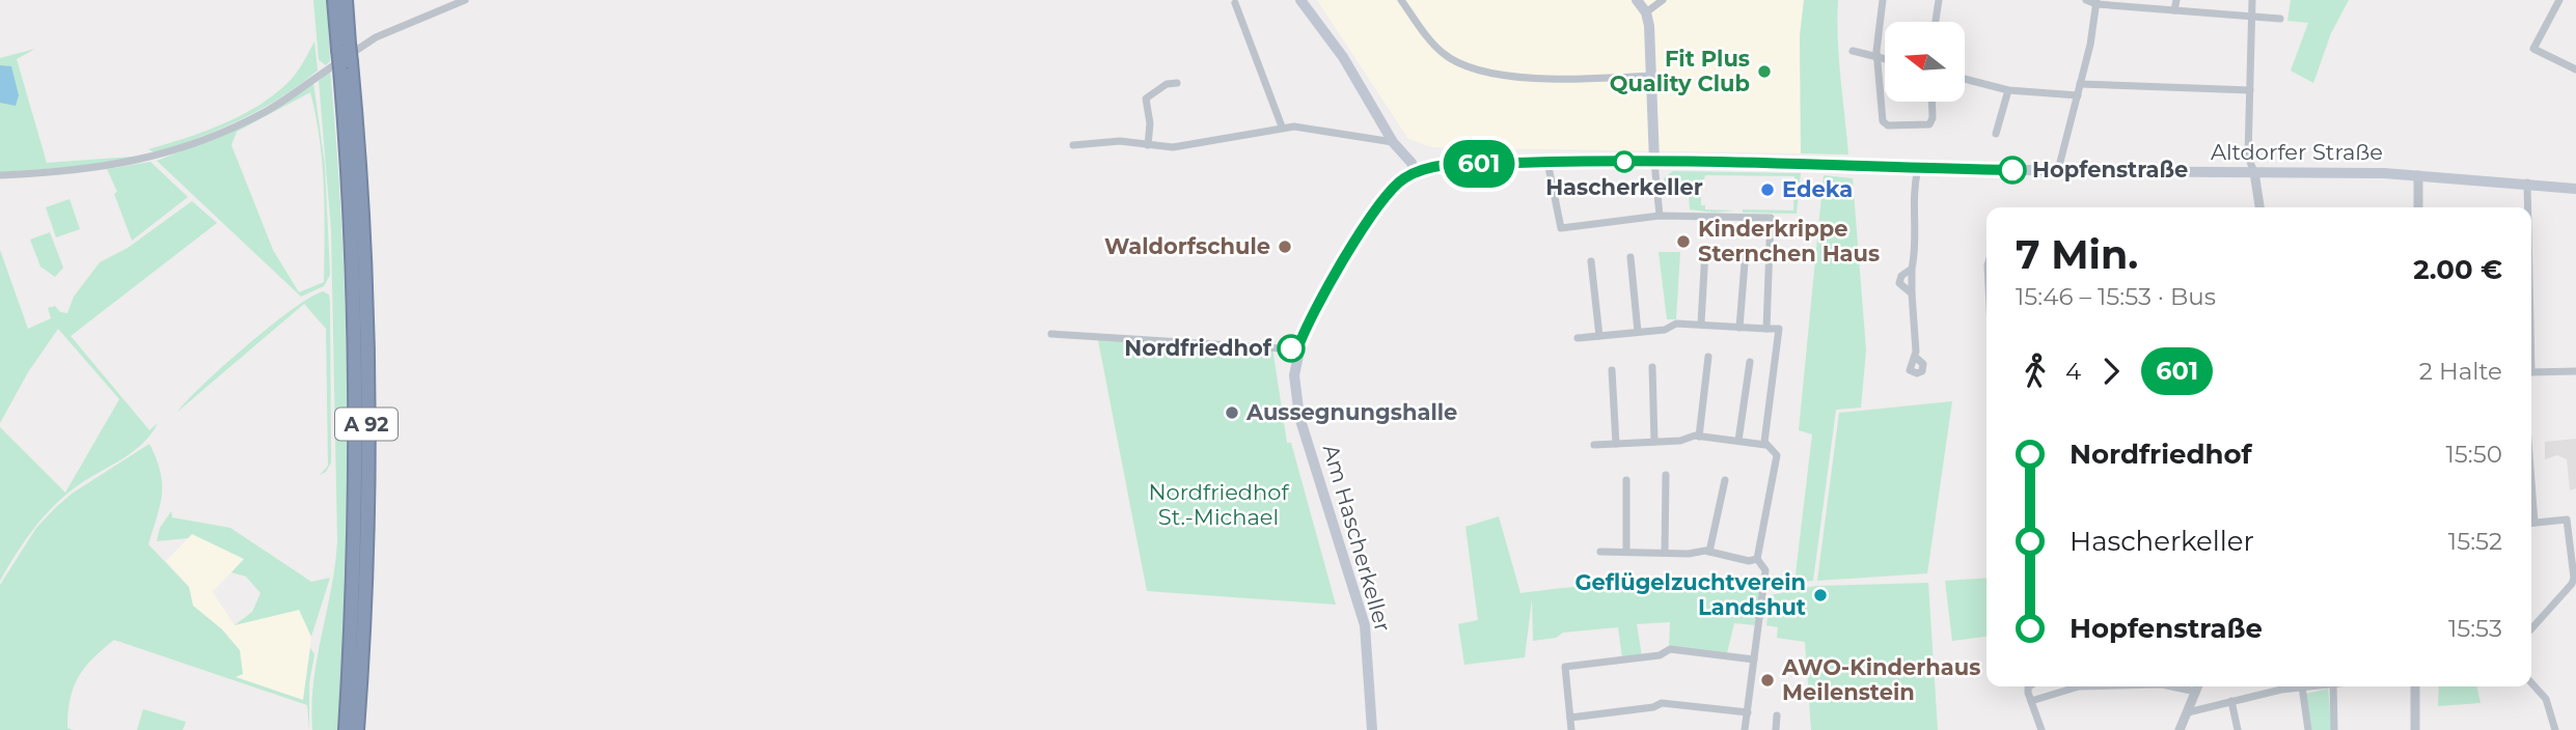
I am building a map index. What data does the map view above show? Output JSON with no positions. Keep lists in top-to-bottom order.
{
  "streets": {
    "highway": ["A 92"],
    "main road": ["Altdorfer Straße", "Am Hascherkeller"]
  },
  "parks": ["Nordfriedhof St.-Michael"],
  "places": [
    "Fit Plus Quality Club",
    "Hascherkeller",
    "Hopfenstraße",
    "Edeka",
    "Kinderkrippe Sternchen Haus",
    "Waldorfschule",
    "Nordfriedhof",
    "Aussegnungshalle",
    "Geflügelzuchtverein Landshut",
    "AWO-Kinderhaus Meilenstein"
  ],
  "lines": ["bus line 601"],
  "north": "left",
  "page": {
    "on_map": "601",
    "heading": ["7 Min.", "15:46 – 15:53 · Bus", "2.00 €"],
    "legs": ["4", "601", "2 Halte"],
    "list": [
      {
        "name": "Nordfriedhof",
        "value": "15:50"
      },
      {
        "name": "Hascherkeller",
        "value": "15:52"
      },
      {
        "name": "Hopfenstraße",
        "value": "15:53"
      }
    ]
  }
}
